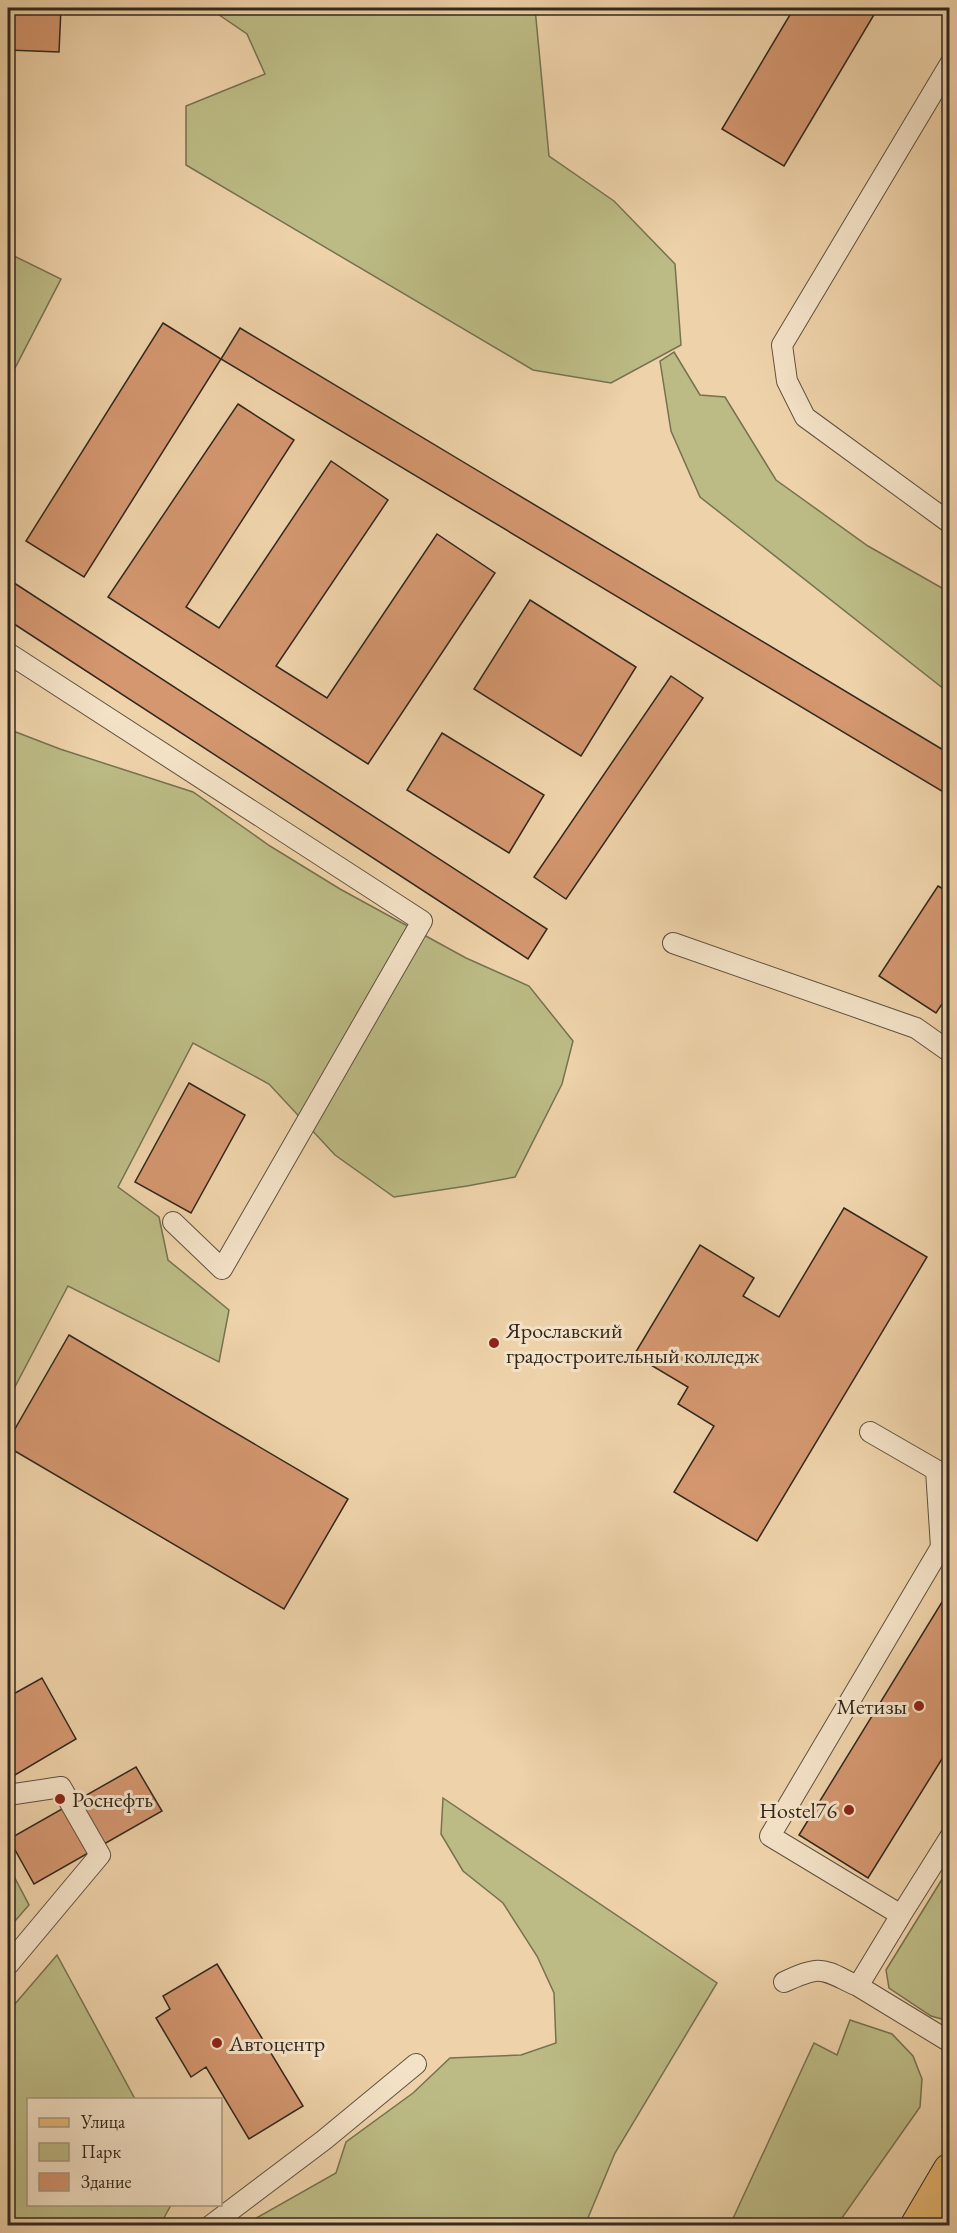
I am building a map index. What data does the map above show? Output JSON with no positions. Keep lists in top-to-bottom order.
{
  "places": [
    "Ярославский градостроительный колледж",
    "Метизы",
    "Роснефть",
    "Hostel76",
    "Автоцентр"
  ],
  "legend": ["Улица", "Парк", "Здание"]
}
